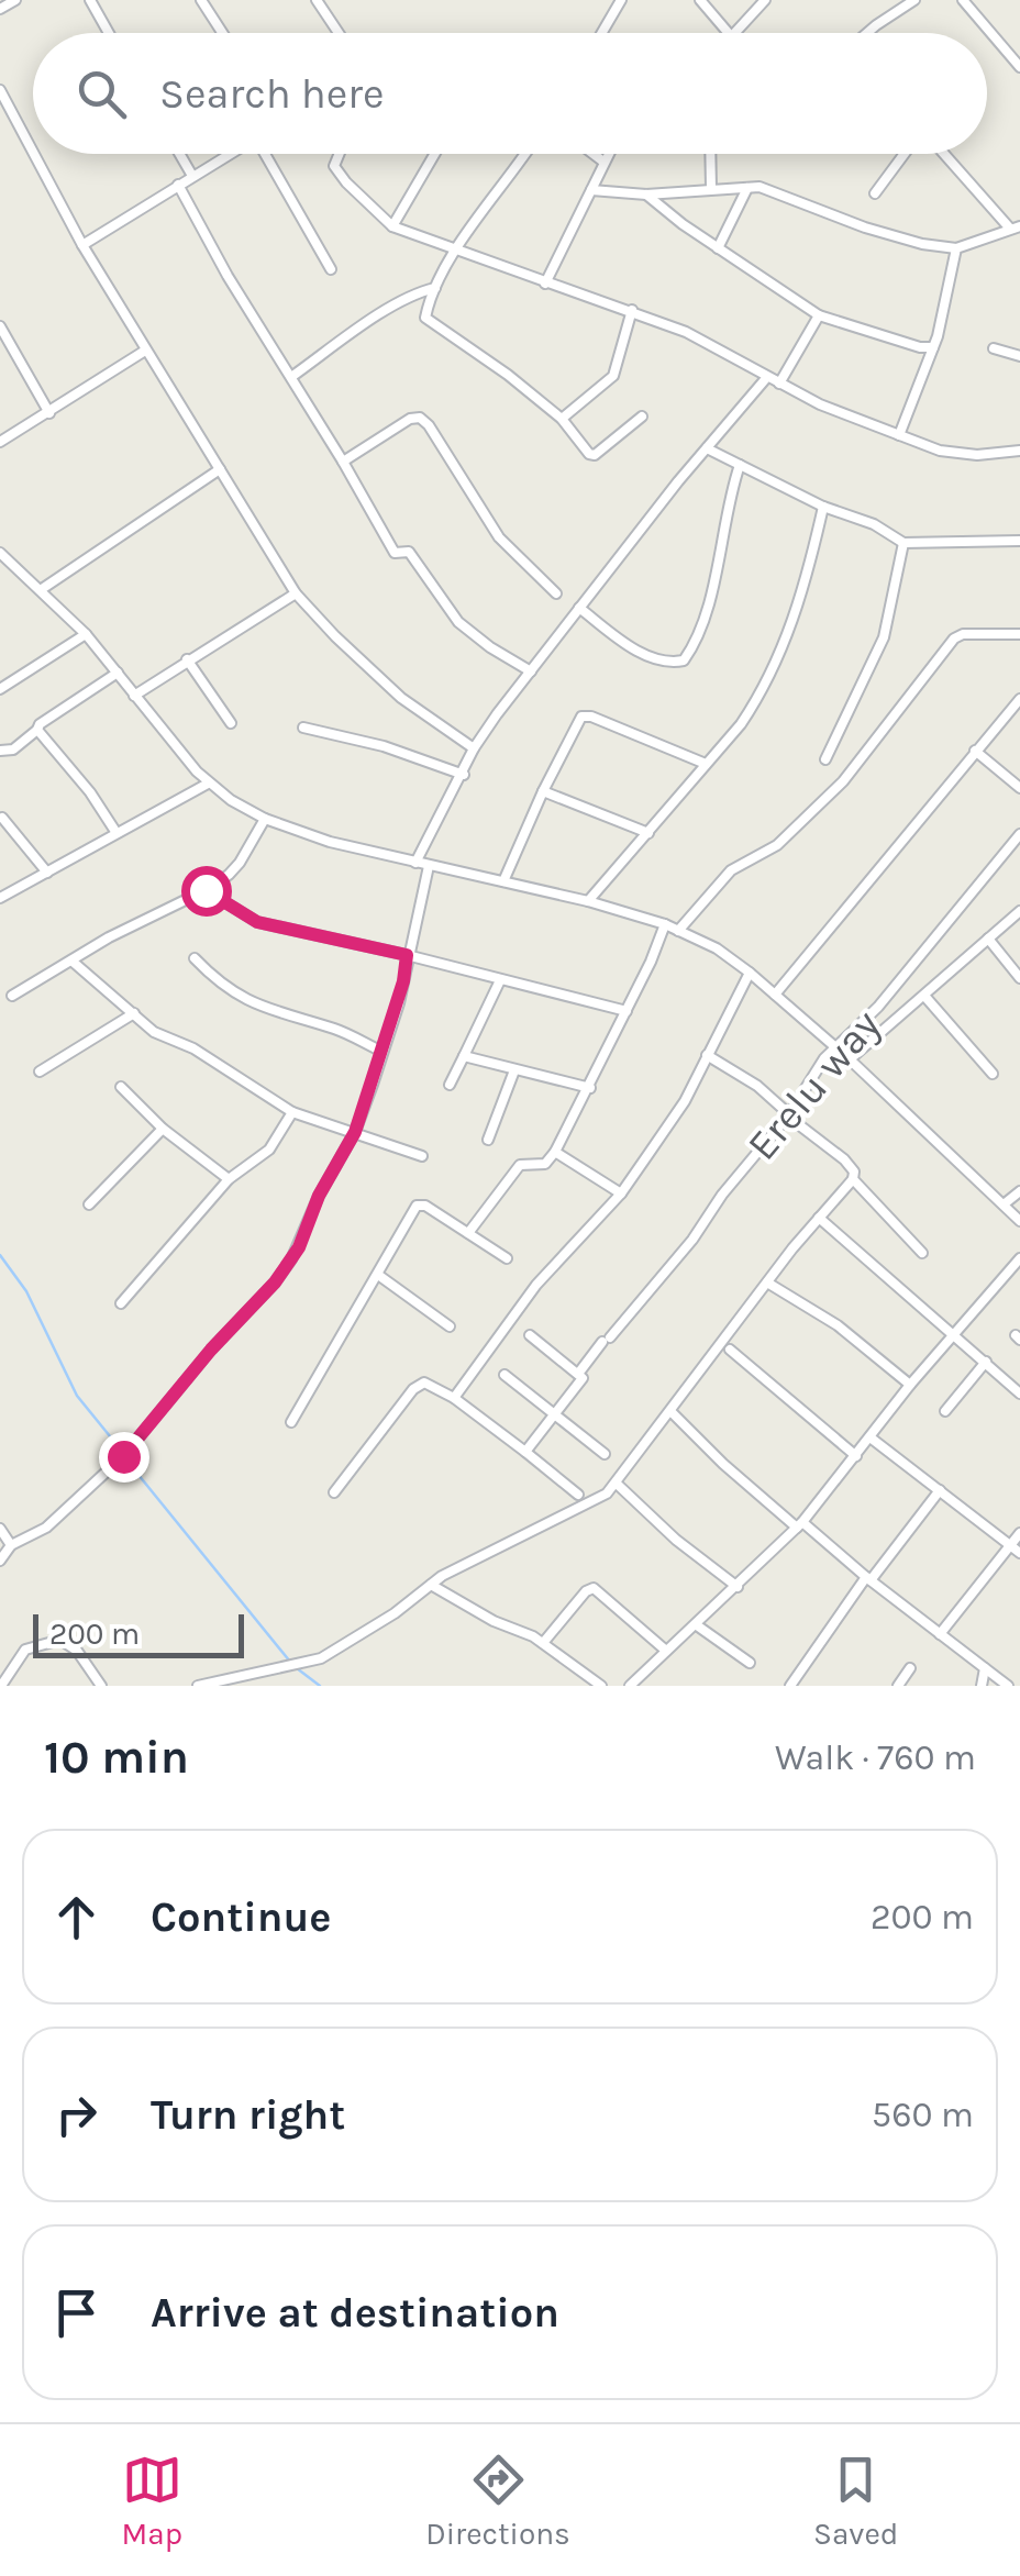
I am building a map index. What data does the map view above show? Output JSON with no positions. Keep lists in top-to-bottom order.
{
  "streets": {
    "street": ["Erelu way"]
  },
  "scale_bar": "200 m",
  "page": {
    "search": "Search here",
    "scale": "200 m",
    "heading": ["10 min", "Walk · 760 m"],
    "list": [
      ["Continue", "200 m"],
      ["Turn right", "560 m"],
      "Arrive at destination"
    ],
    "nav": ["Map", "Directions", "Saved"]
  }
}
